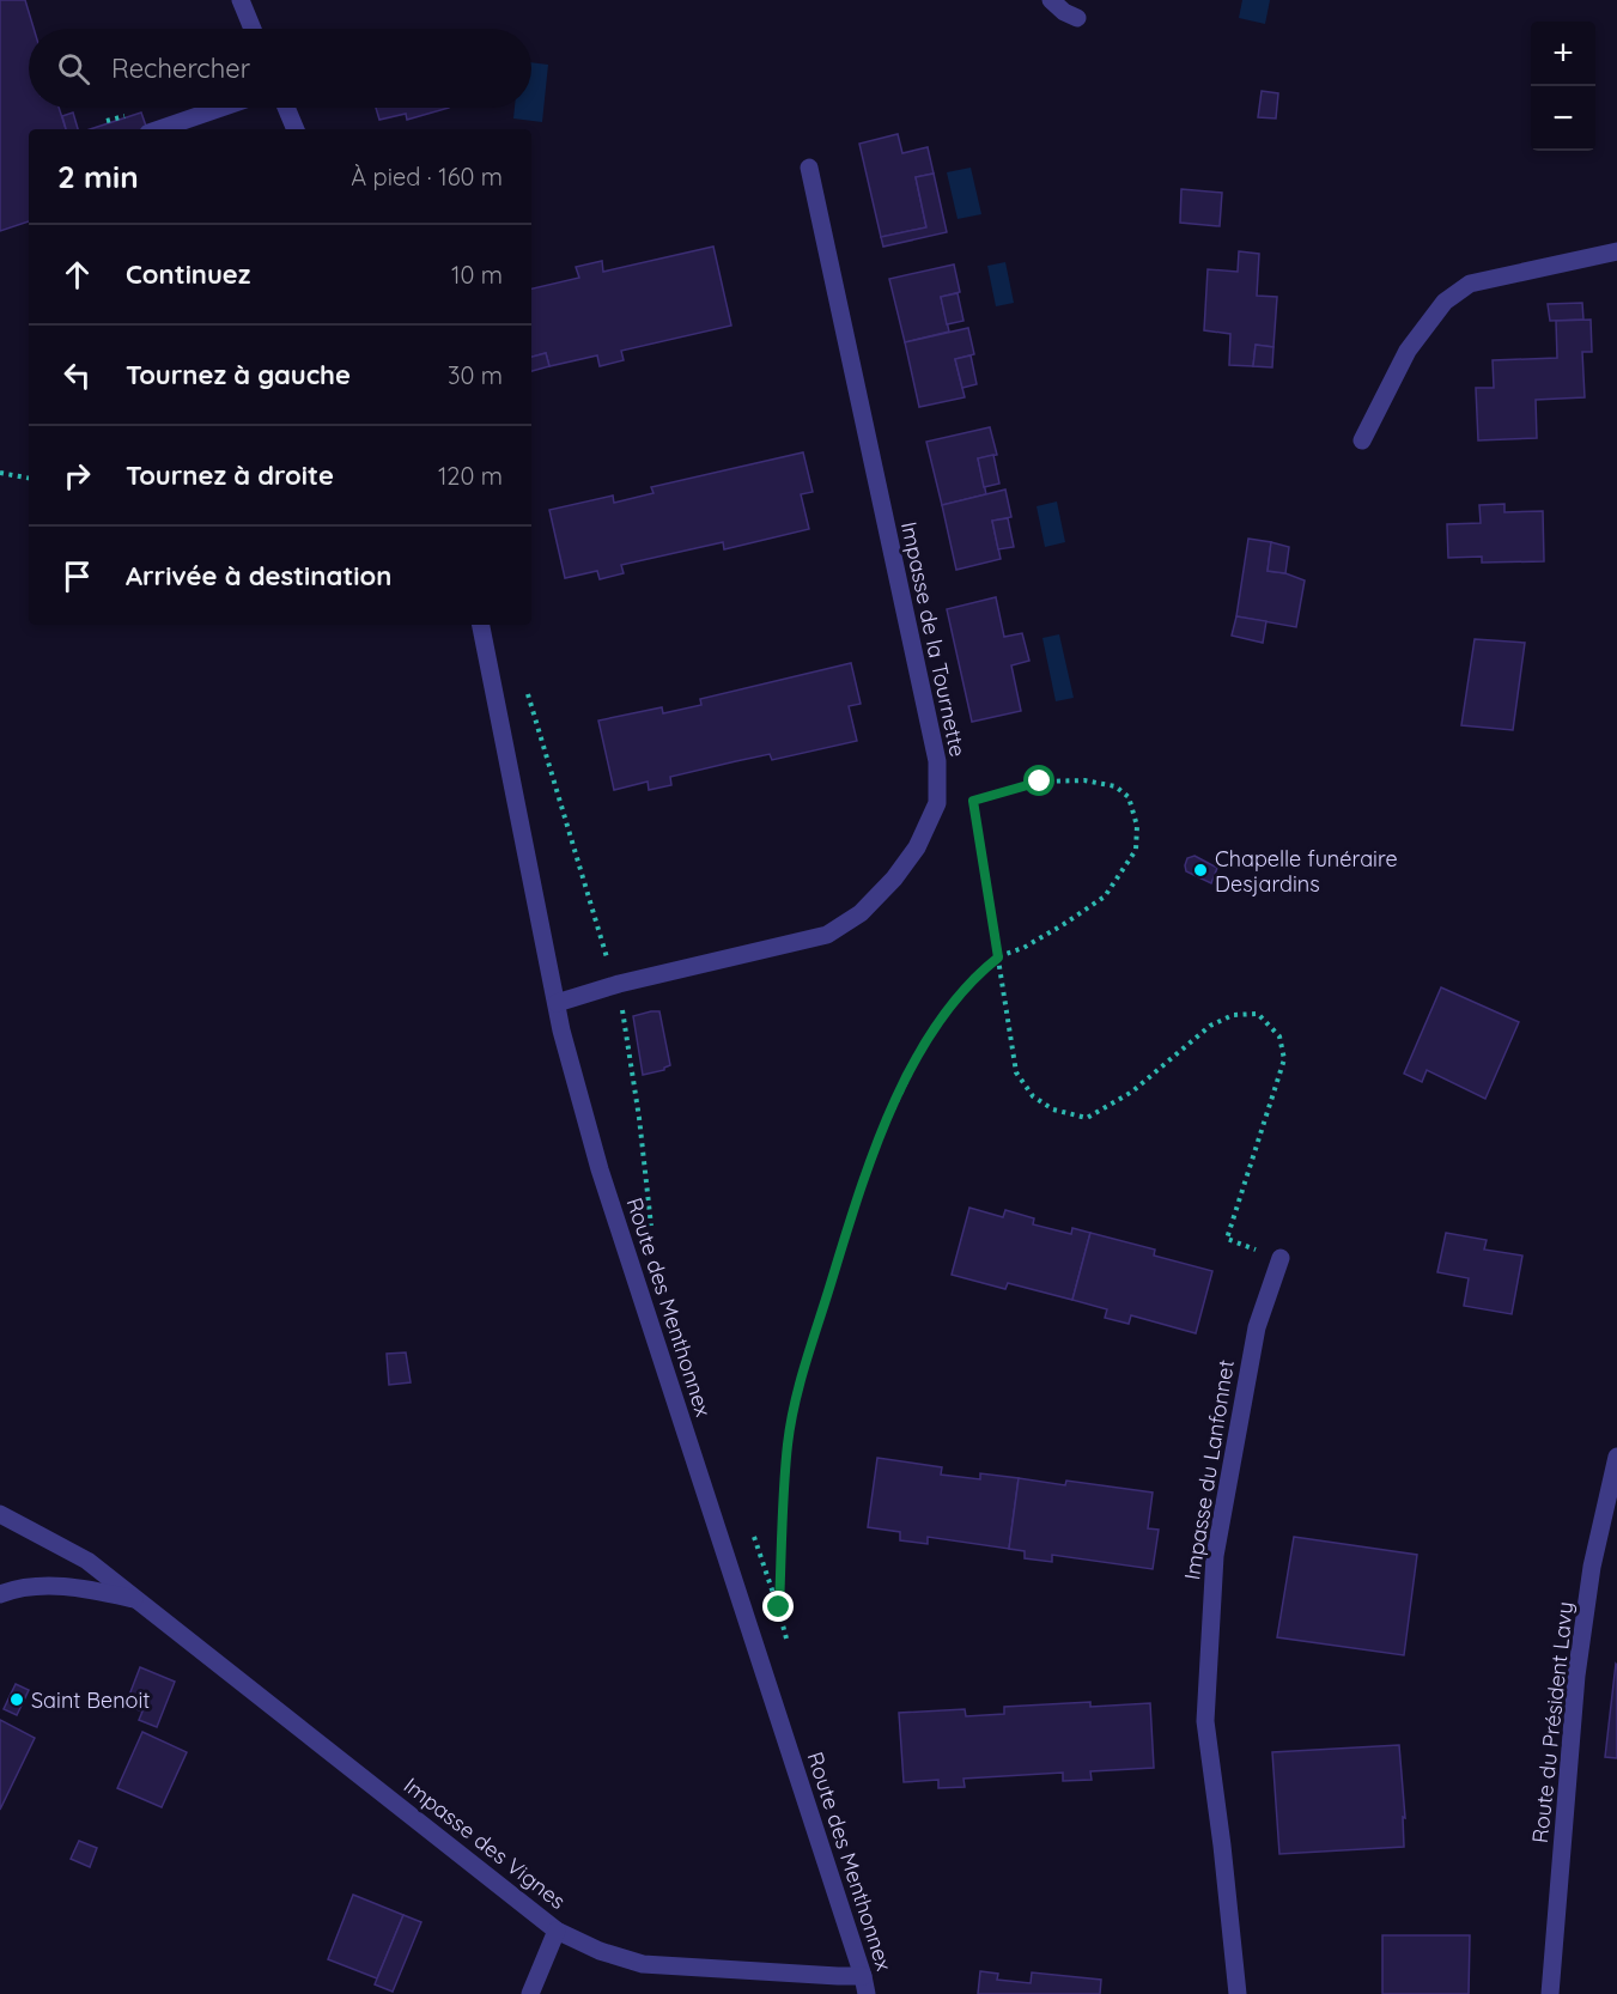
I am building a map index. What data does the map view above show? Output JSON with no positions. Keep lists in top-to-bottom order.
{
  "streets": {
    "street": [
      "Impasse de la Tournette",
      "Route des Menthonnex",
      "Impasse du Lanfonnet",
      "Route du Président Lavy",
      "Impasse des Vignes"
    ]
  },
  "crossings": [
    ["Impasse de la Tournette", "Route des Menthonnex"],
    ["Route des Menthonnex", "Impasse des Vignes"]
  ],
  "places": ["Chapelle funéraire Desjardins", "Saint Benoit"],
  "page": {
    "map_buttons": ["+", "−"],
    "search": "Rechercher",
    "heading": ["2 min", "À pied · 160 m"],
    "list": [
      ["Continuez", "10 m"],
      ["Tournez à gauche", "30 m"],
      ["Tournez à droite", "120 m"],
      "Arrivée à destination"
    ]
  }
}
